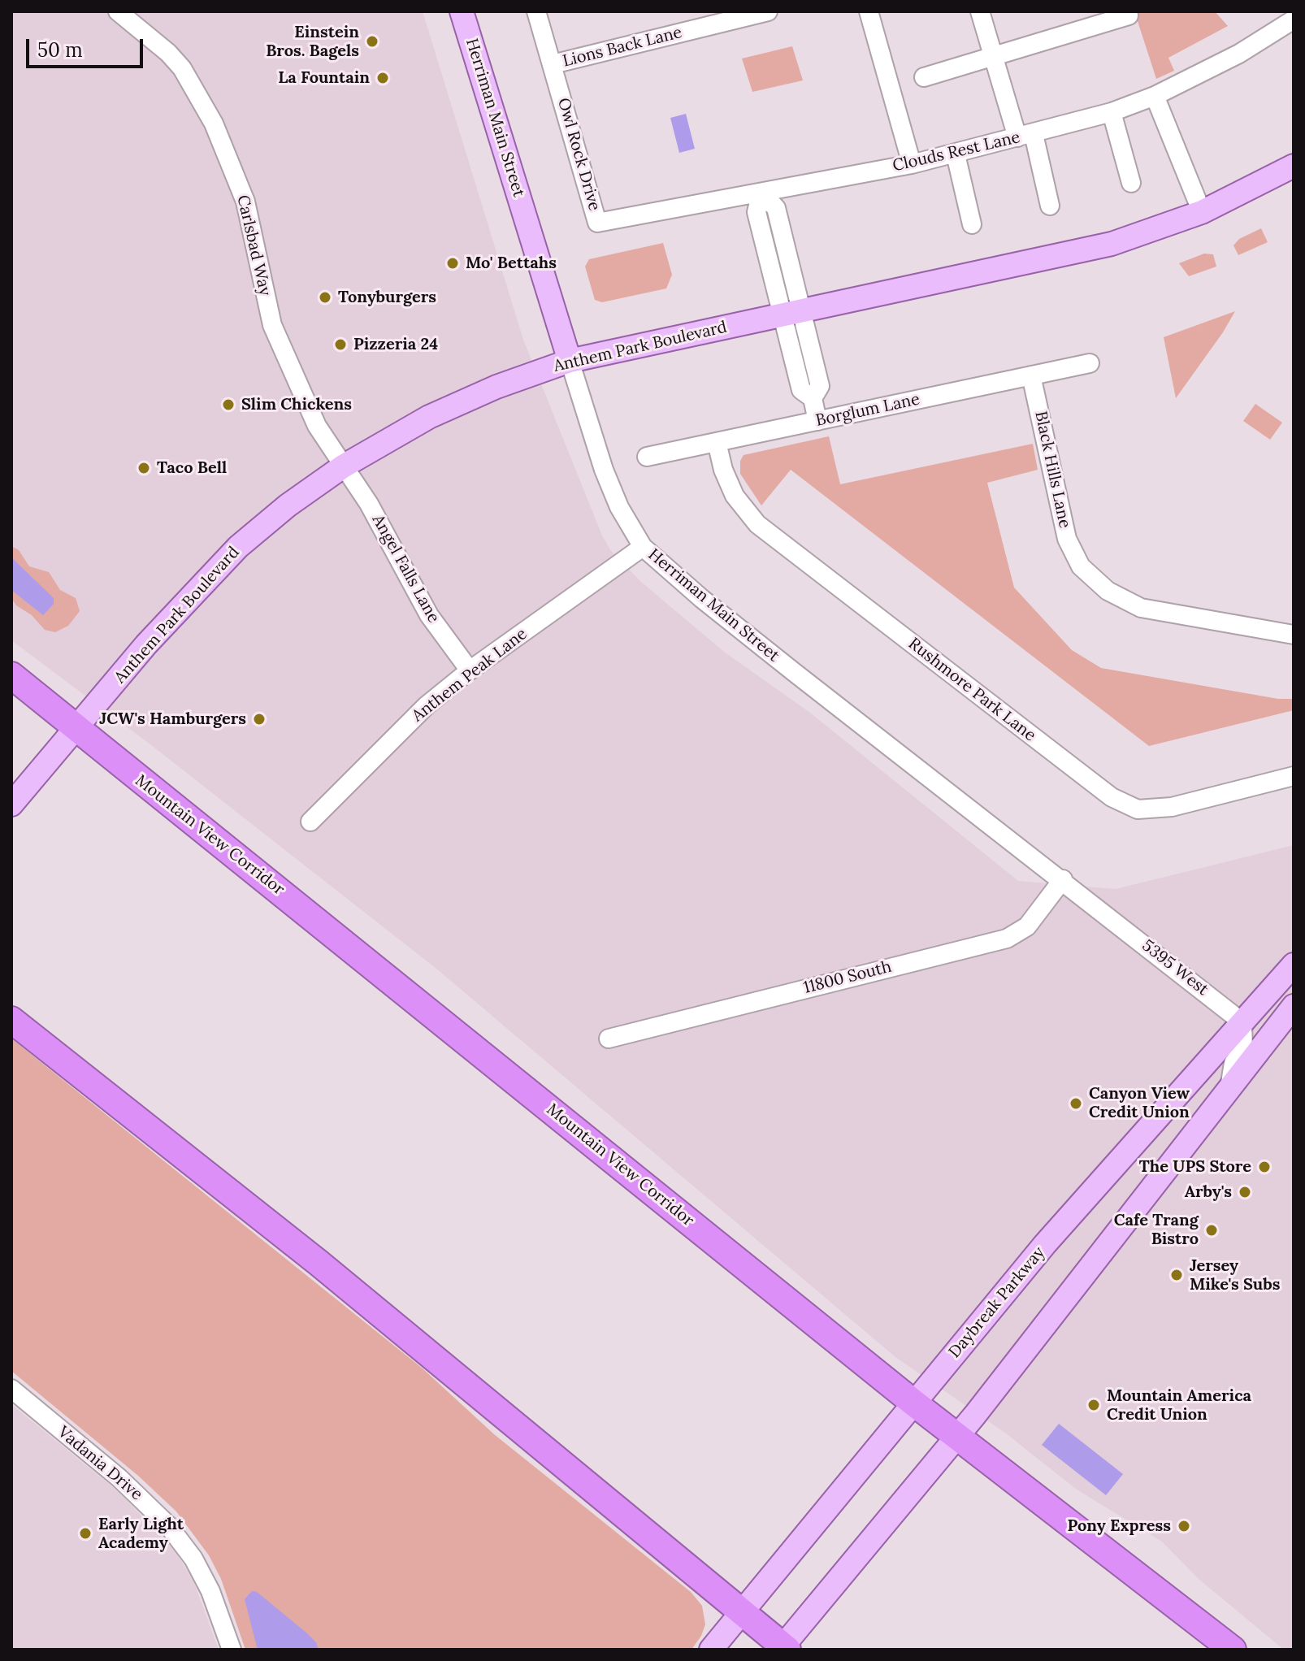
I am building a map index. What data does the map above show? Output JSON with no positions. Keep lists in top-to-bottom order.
{
  "streets": {
    "highway": ["Mountain View Corridor"],
    "main road": ["Herriman Main Street", "Anthem Park Boulevard", "Daybreak Parkway"],
    "street": [
      "Lions Back Lane",
      "Clouds Rest Lane",
      "Owl Rock Drive",
      "Carlsbad Way",
      "Borglum Lane",
      "Black Hills Lane",
      "Angel Falls Lane",
      "Anthem Peak Lane",
      "Rushmore Park Lane",
      "5395 West",
      "11800 South",
      "Vadania Drive"
    ]
  },
  "crossings": [
    ["Lions Back Lane", "Owl Rock Drive"],
    ["Herriman Main Street", "Anthem Park Boulevard"],
    ["Herriman Main Street", "Anthem Peak Lane"],
    ["Herriman Main Street", "5395 West"],
    ["Herriman Main Street", "11800 South"],
    ["Clouds Rest Lane", "Owl Rock Drive"],
    ["Carlsbad Way", "Anthem Park Boulevard"],
    ["Carlsbad Way", "Angel Falls Lane"],
    ["Anthem Park Boulevard", "Angel Falls Lane"],
    ["Anthem Park Boulevard", "Mountain View Corridor"],
    ["Borglum Lane", "Black Hills Lane"],
    ["Borglum Lane", "Rushmore Park Lane"],
    ["Angel Falls Lane", "Anthem Peak Lane"],
    ["Mountain View Corridor", "Daybreak Parkway"],
    ["5395 West", "Daybreak Parkway"]
  ],
  "places": [
    "Einstein Bros. Bagels",
    "La Fountain",
    "Mo' Bettahs",
    "Tonyburgers",
    "Pizzeria 24",
    "Slim Chickens",
    "Taco Bell",
    "JCW's Hamburgers",
    "Canyon View Credit Union",
    "The UPS Store",
    "Arby's",
    "Cafe Trang Bistro",
    "Jersey Mike's Subs",
    "Mountain America Credit Union",
    "Pony Express",
    "Early Light Academy"
  ],
  "scale_bar": "50 m"
}
